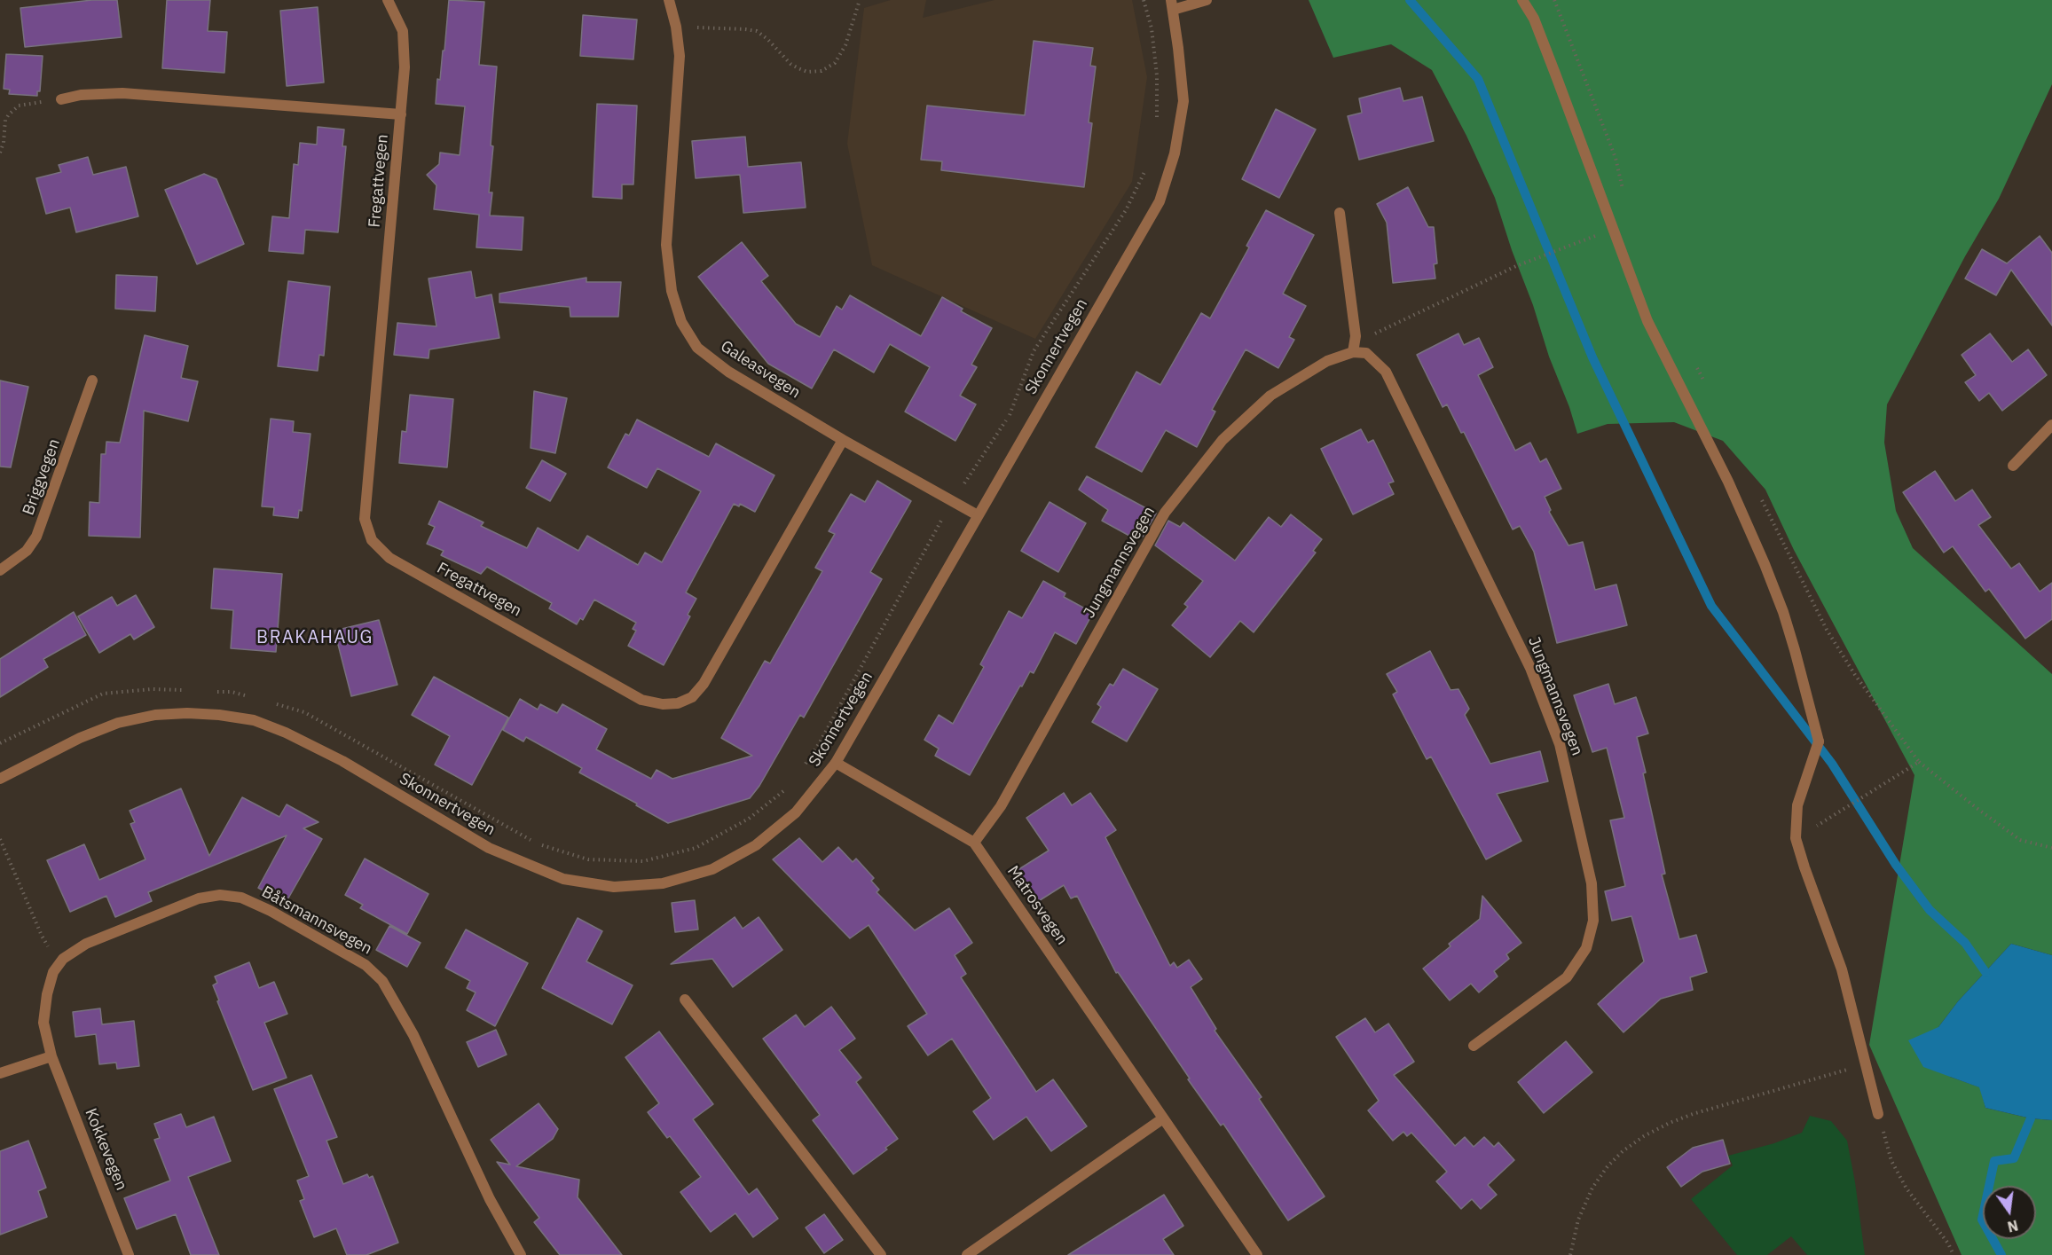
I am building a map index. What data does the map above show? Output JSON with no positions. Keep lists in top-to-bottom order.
{
  "streets": {
    "street": [
      "Fregattvegen",
      "Skonnertvegen",
      "Galeasvegen",
      "Briggvegen",
      "Jungmannsvegen",
      "Matrosvegen",
      "Båtsmannsvegen",
      "Kokkevegen"
    ]
  },
  "crossings": [
    ["Fregattvegen", "Galeasvegen"],
    ["Skonnertvegen", "Galeasvegen"],
    ["Skonnertvegen", "Matrosvegen"],
    ["Jungmannsvegen", "Matrosvegen"],
    ["Båtsmannsvegen", "Kokkevegen"]
  ],
  "districts": ["BRAKAHAUG"],
  "north": "bottom"
}
